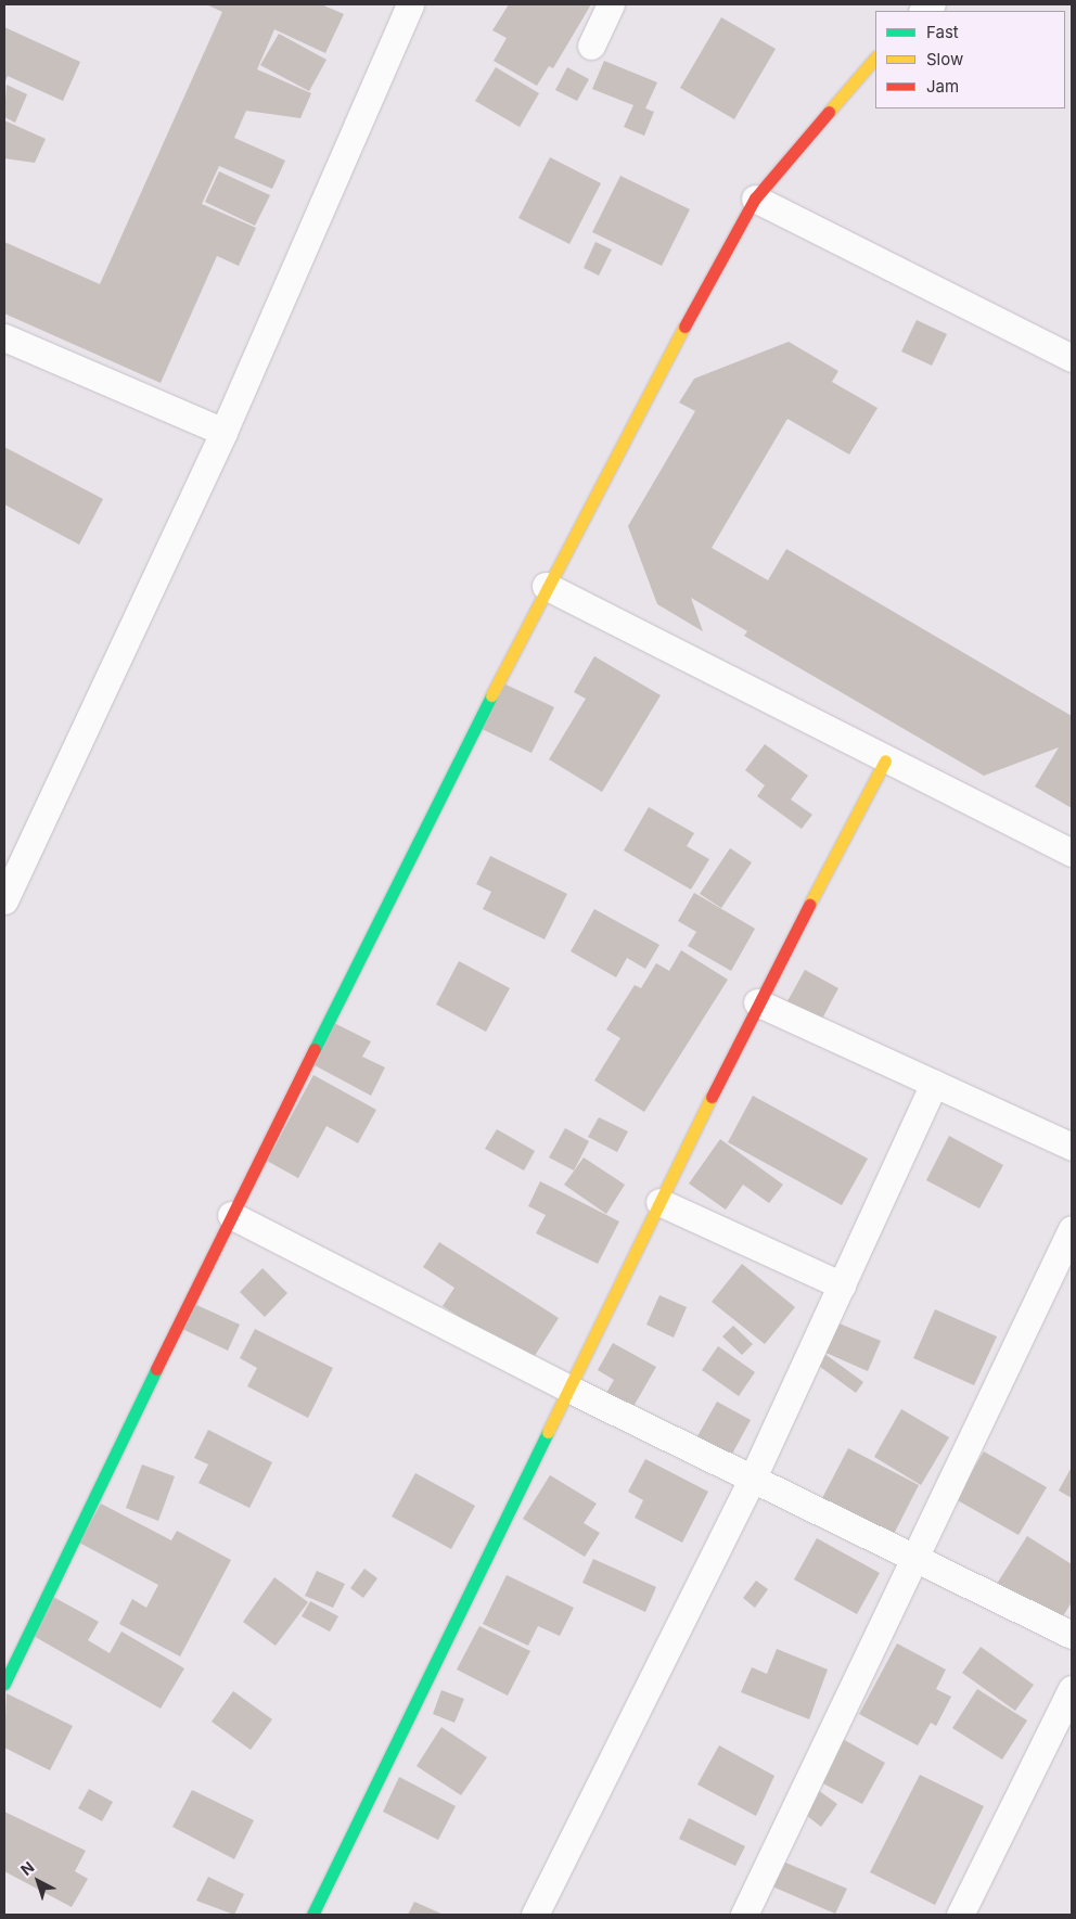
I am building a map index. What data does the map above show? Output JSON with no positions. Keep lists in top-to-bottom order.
{
  "legend": ["Fast", "Slow", "Jam"],
  "north": "top left"
}
